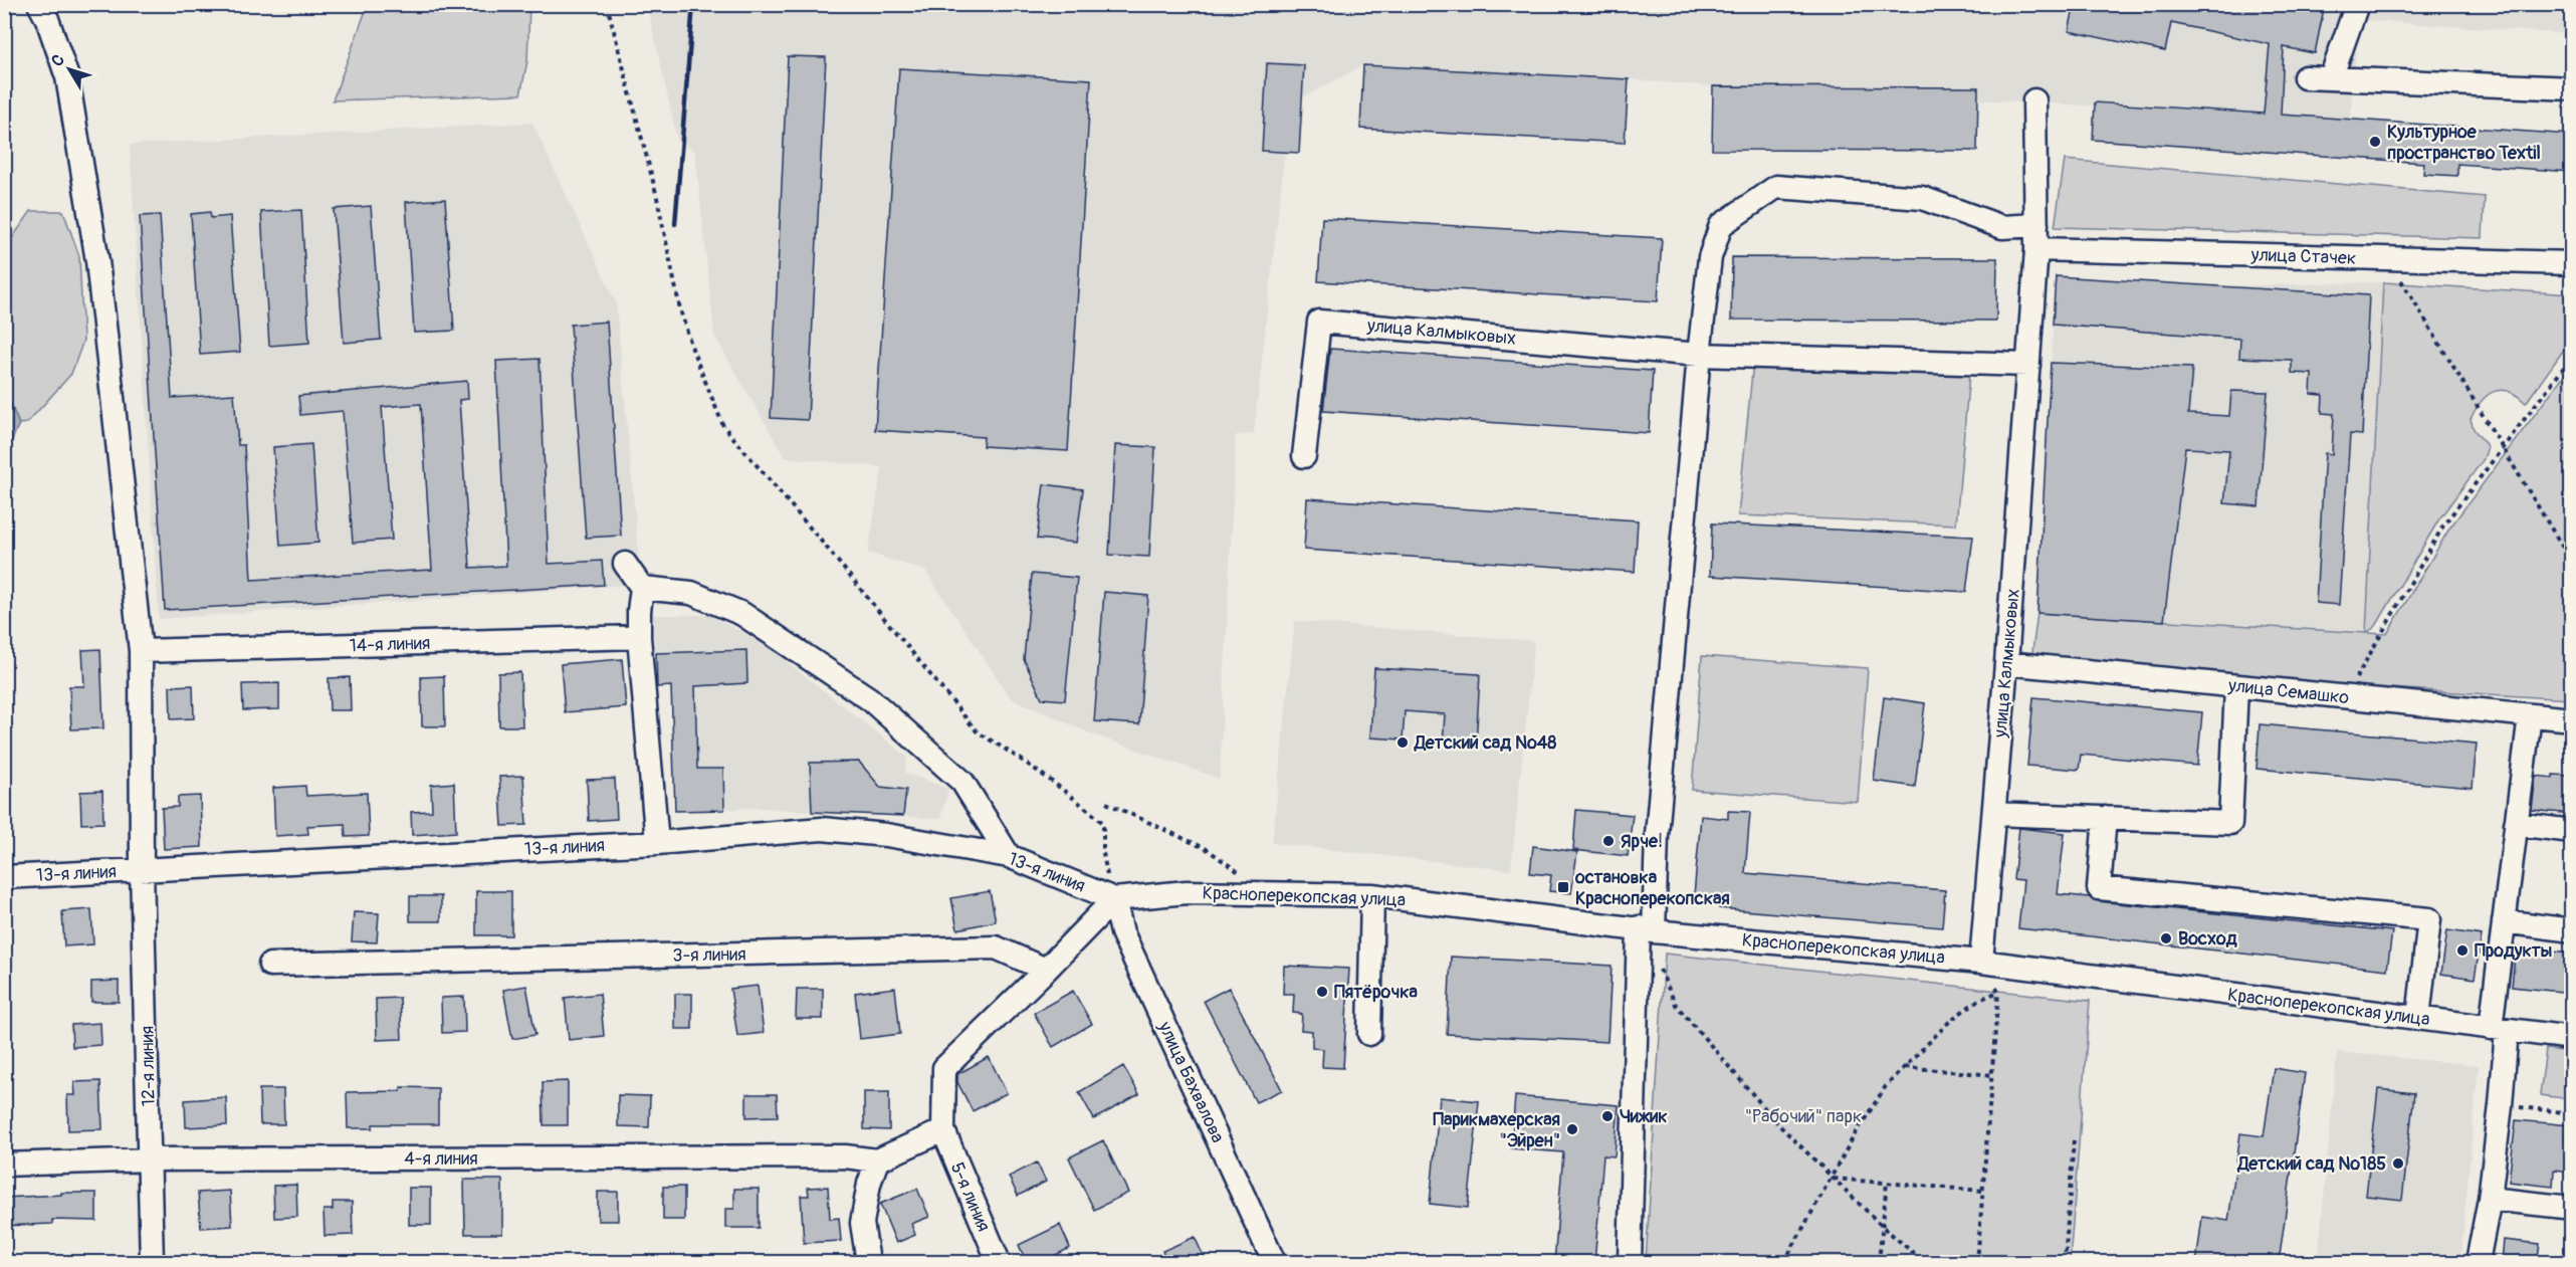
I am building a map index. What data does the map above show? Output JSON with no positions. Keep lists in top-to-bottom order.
{
  "streets": {
    "street": [
      "улица Стачек",
      "улица Калмыковых",
      "14-я линия",
      "улица Семашко",
      "13-я линия",
      "Красноперекопская улица",
      "3-я линия",
      "12-я линия",
      "улица Бахвалова",
      "4-я линия",
      "5-я линия"
    ]
  },
  "crossings": [
    ["улица Стачек", "улица Калмыковых"],
    ["улица Калмыковых", "улица Семашко"],
    ["улица Калмыковых", "Красноперекопская улица"],
    ["14-я линия", "12-я линия"],
    ["13-я линия", "Красноперекопская улица"],
    ["13-я линия", "12-я линия"],
    ["13-я линия", "улица Бахвалова"],
    ["Красноперекопская улица", "улица Бахвалова"],
    ["12-я линия", "4-я линия"]
  ],
  "parks": ["\"Рабочий\" парк"],
  "places": {
    "other": [
      "Культурное пространство Textil",
      "Детский сад №48",
      "Ярче!",
      "Восход",
      "Продукты",
      "Пятёрочка",
      "Чижик",
      "Парикмахерская \"Эйрен\"",
      "Детский сад №185"
    ],
    "transit": ["остановка Красноперекопская"]
  },
  "north": "top left"
}
